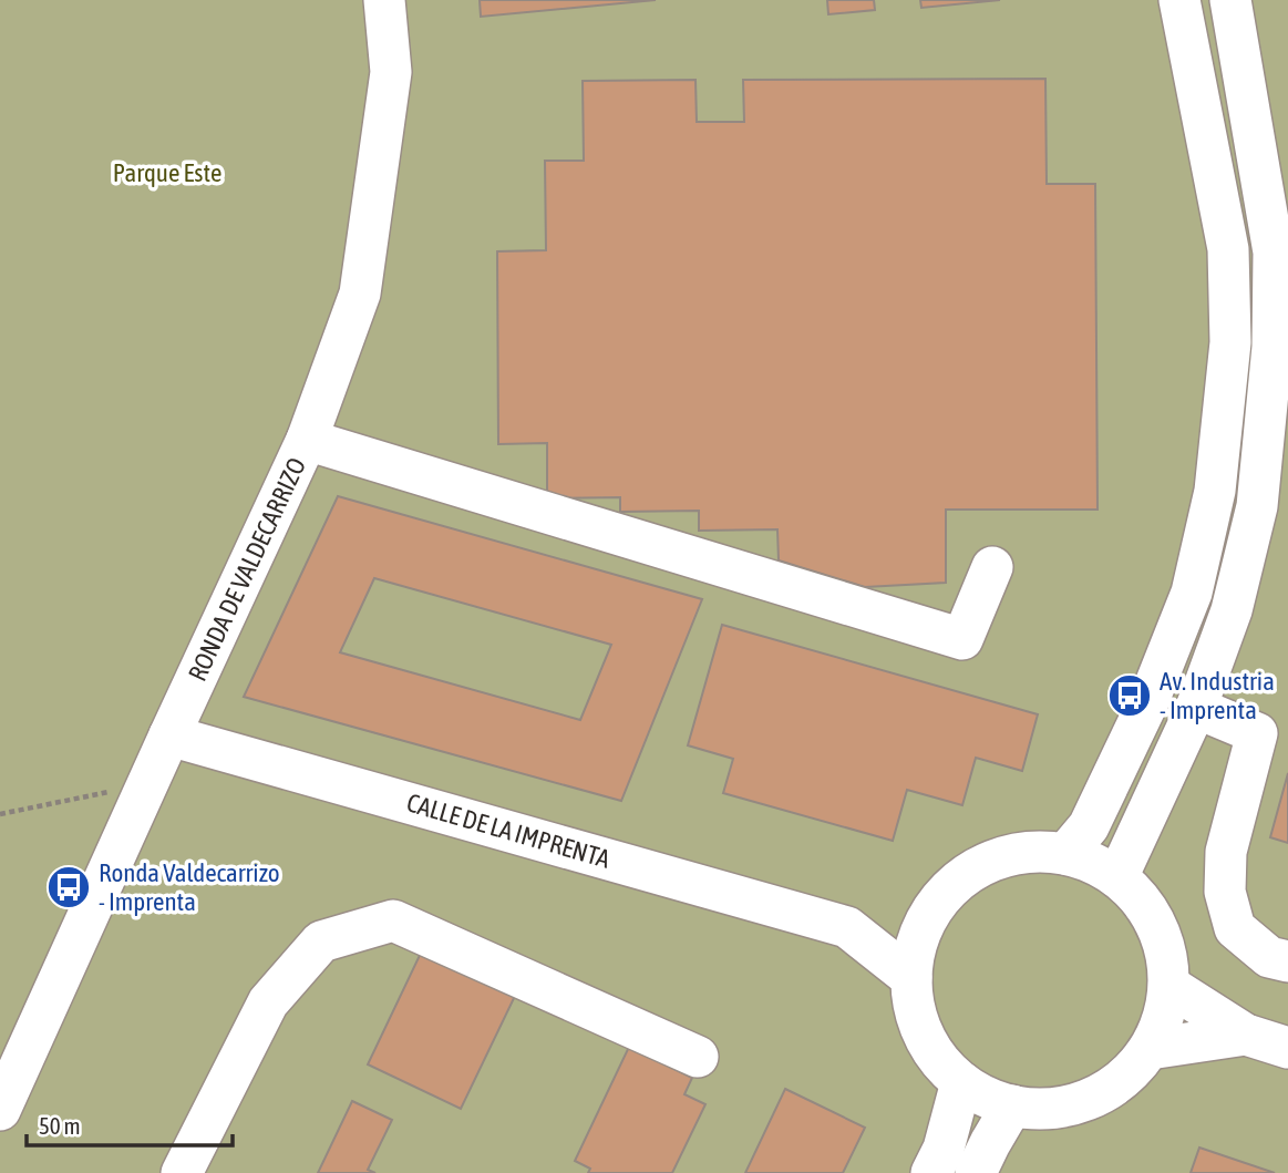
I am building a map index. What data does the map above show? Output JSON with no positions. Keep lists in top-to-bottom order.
{
  "streets": {
    "street": ["RONDA DE VALDECARRIZO", "CALLE DE LA IMPRENTA"]
  },
  "crossings": [
    ["RONDA DE VALDECARRIZO", "CALLE DE LA IMPRENTA"]
  ],
  "parks": ["Parque Este"],
  "places": {
    "bus stop": ["Av. Industria - Imprenta", "Ronda Valdecarrizo - Imprenta"]
  },
  "scale_bar": "50 m"
}
